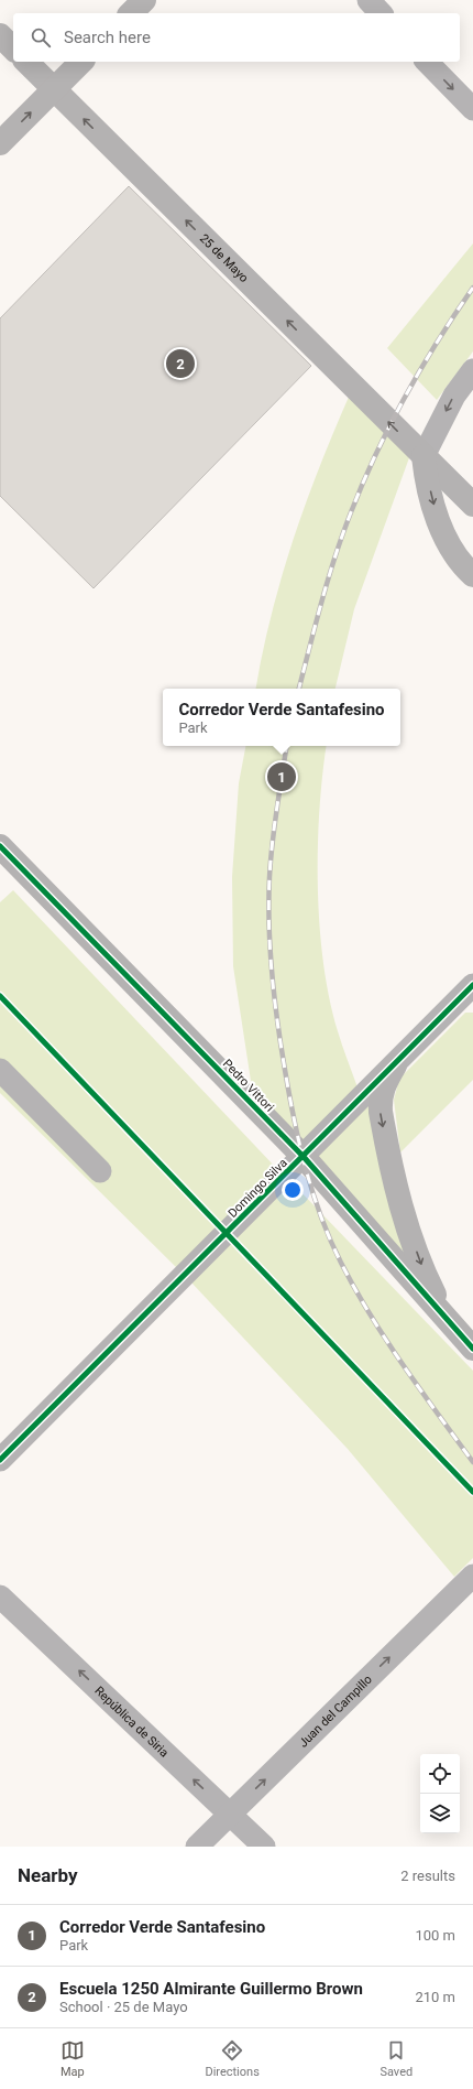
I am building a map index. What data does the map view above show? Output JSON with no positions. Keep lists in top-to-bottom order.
{
  "streets": {
    "street": [
      "25 de Mayo",
      "Pedro Vittori",
      "Domingo Silva",
      "Juan del Campillo",
      "República de Siria"
    ]
  },
  "crossings": [
    ["Pedro Vittori", "Domingo Silva"],
    ["Juan del Campillo", "República de Siria"]
  ],
  "one_way": ["25 de Mayo", "Juan del Campillo", "República de Siria"],
  "page": {
    "search": "Search here",
    "pins": ["2", "1"],
    "popup": ["Corredor Verde Santafesino", "Park"],
    "heading": ["Nearby", "2 results"],
    "list": [
      {
        "mark": "1",
        "name": "Corredor Verde Santafesino",
        "note": "Park",
        "value": "100 m"
      },
      {
        "mark": "2",
        "name": "Escuela 1250 Almirante Guillermo Brown",
        "note": "School · 25 de Mayo",
        "value": "210 m"
      }
    ],
    "nav": ["Map", "Directions", "Saved"]
  }
}
